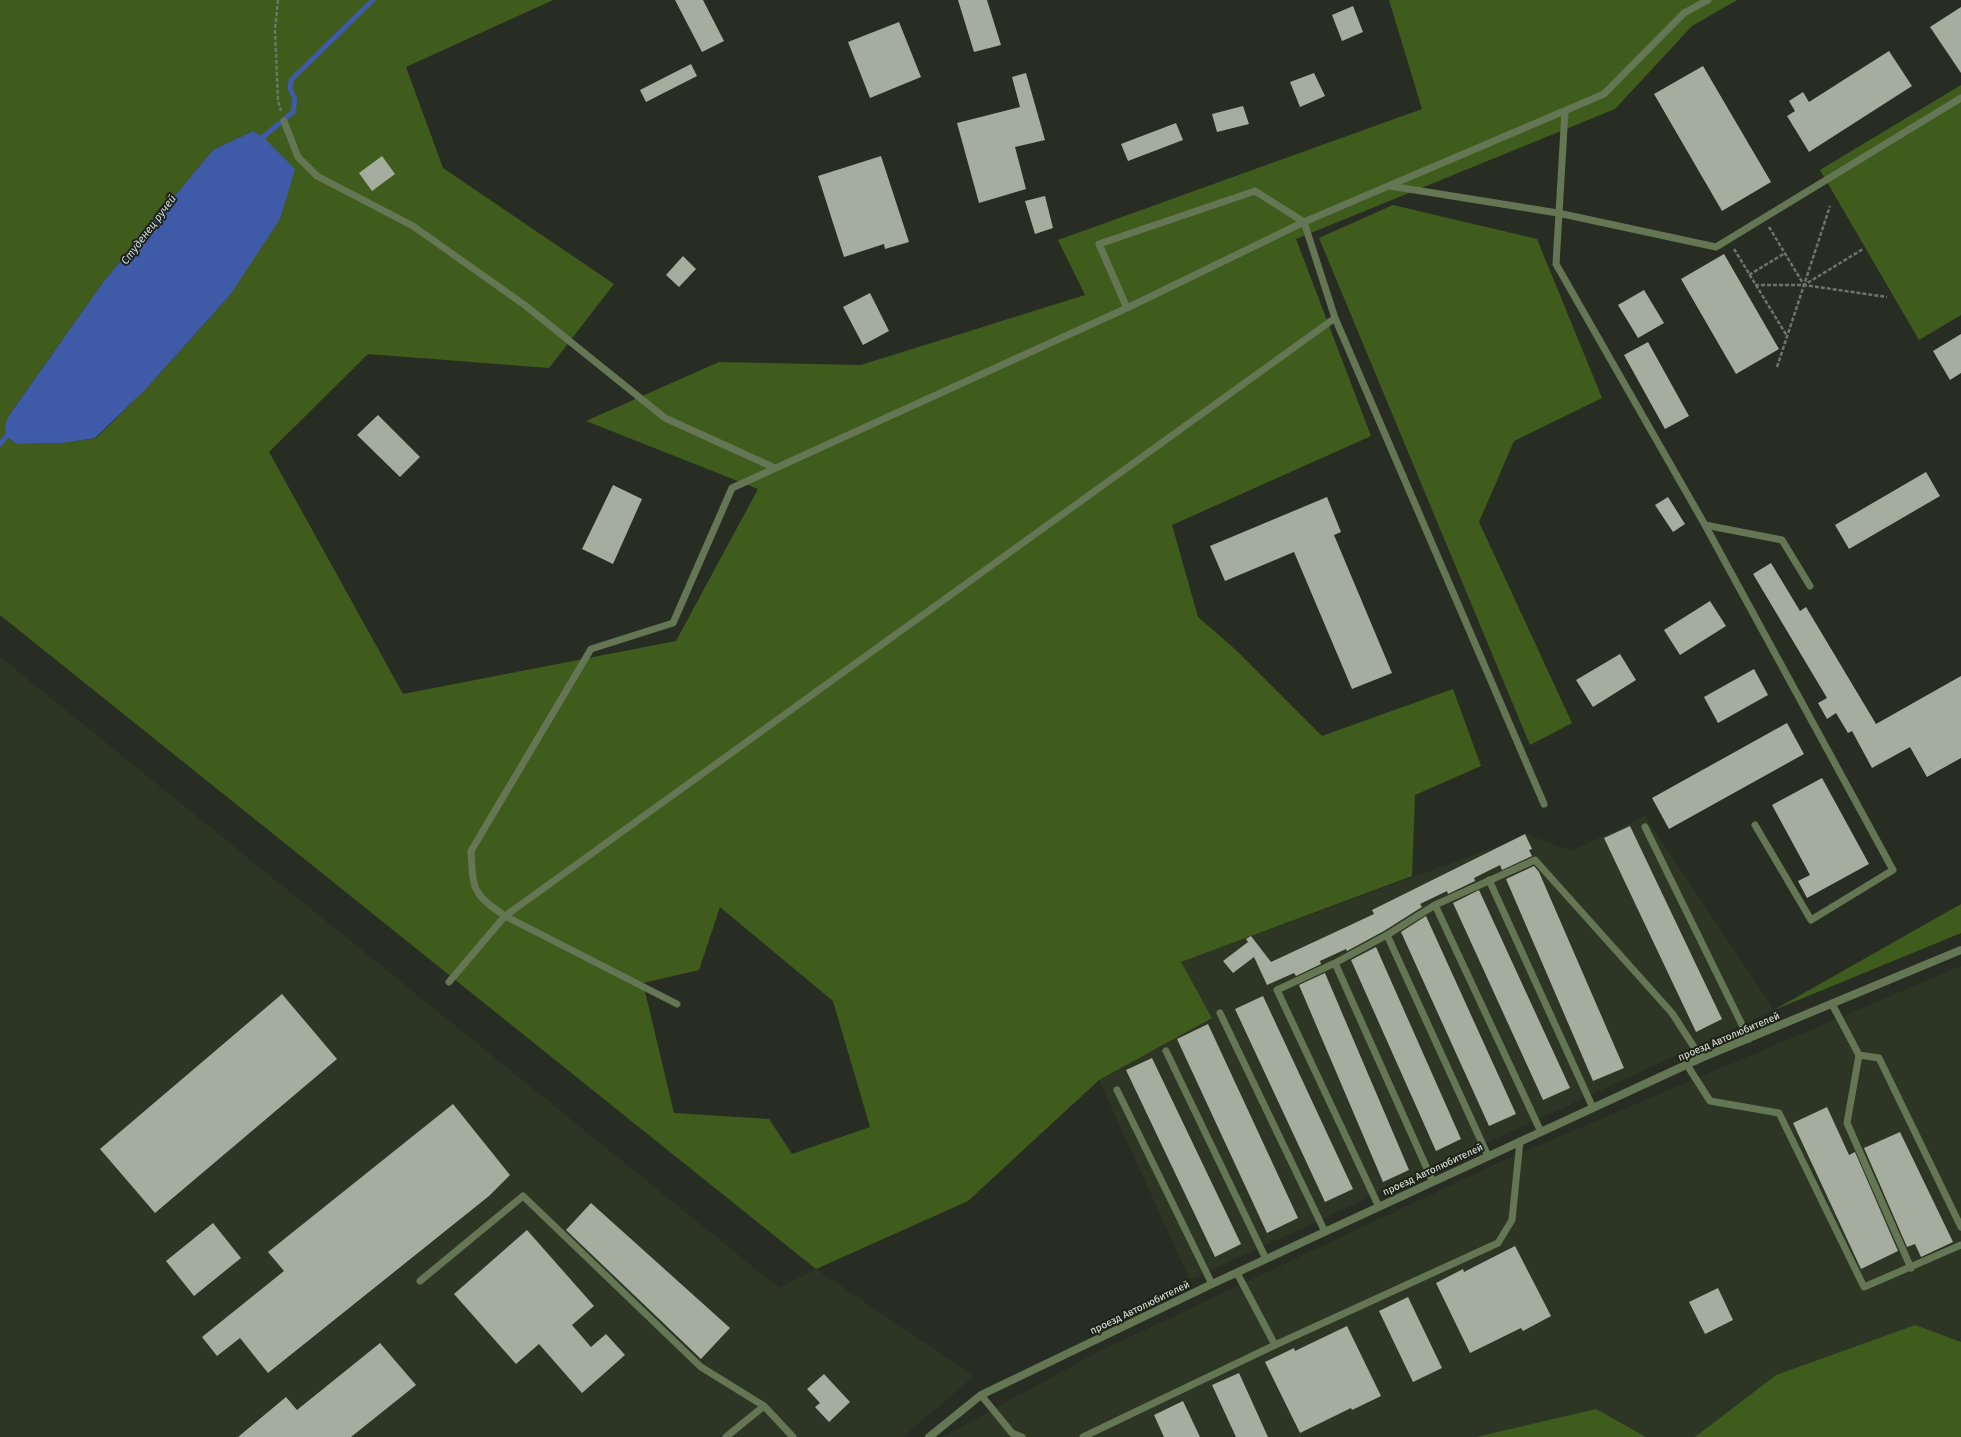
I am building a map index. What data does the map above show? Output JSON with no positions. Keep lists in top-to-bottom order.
{
  "streets": {
    "street": ["проезд Автолюбителей"]
  },
  "water": ["Студенец ручей"]
}
